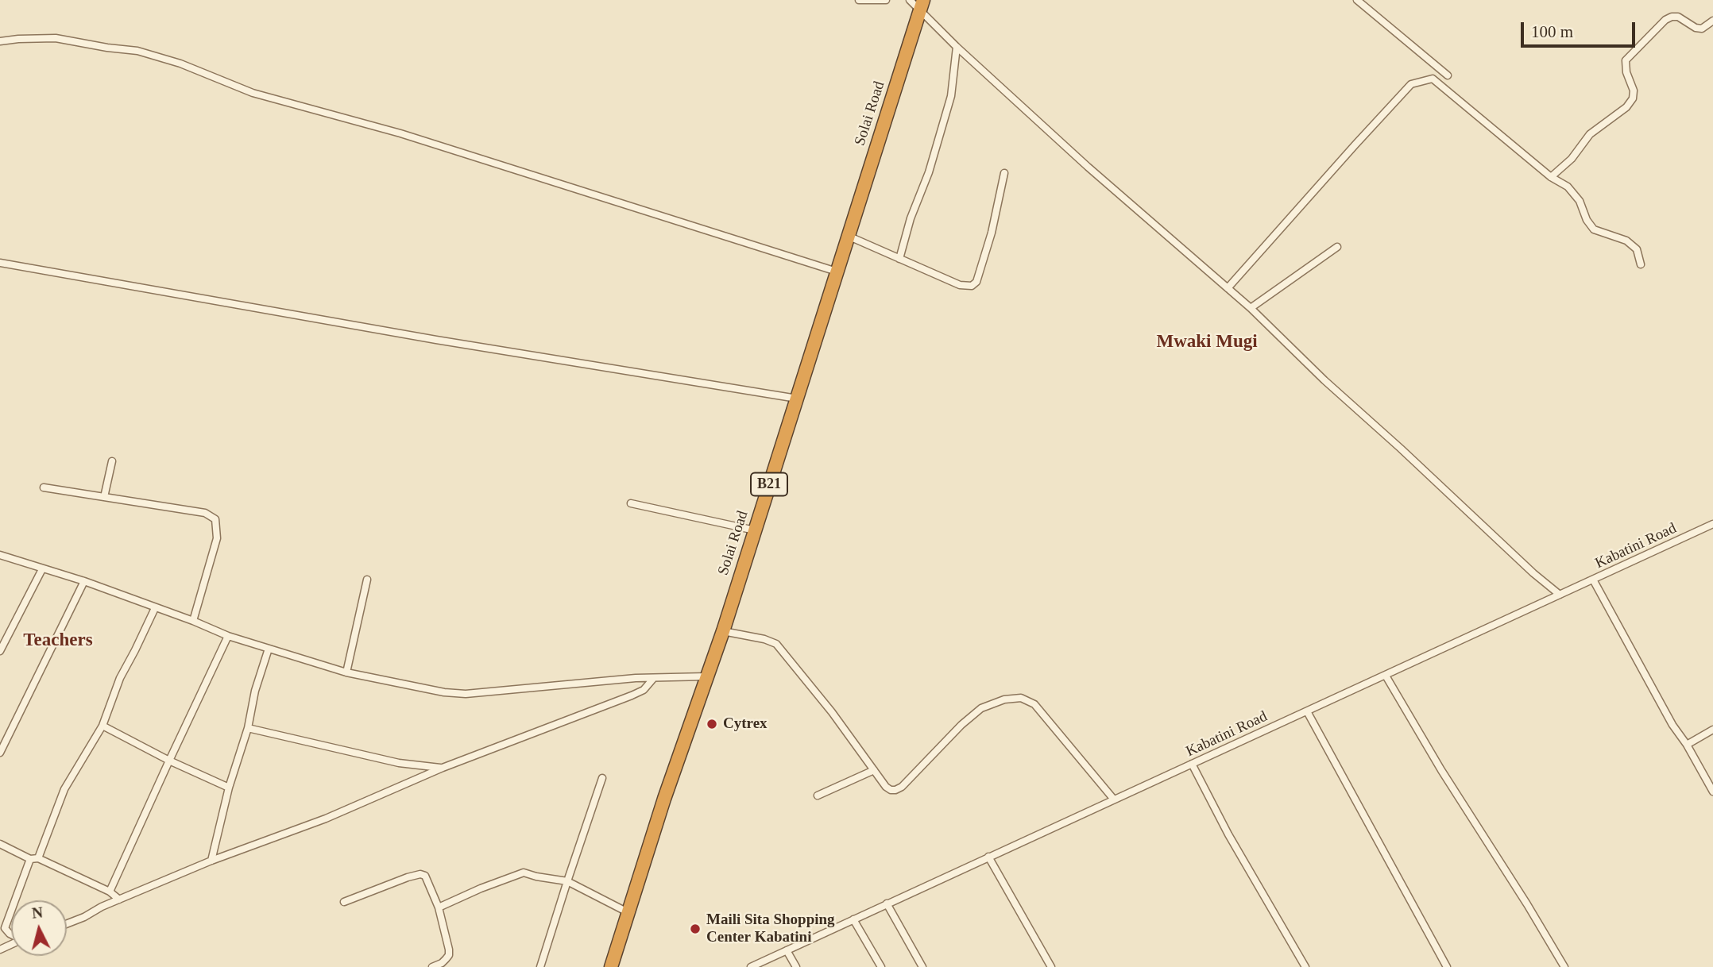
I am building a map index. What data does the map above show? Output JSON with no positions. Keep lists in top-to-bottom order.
{
  "streets": {
    "highway": ["Solai Road", "B21"],
    "street": ["Kabatini Road"]
  },
  "districts": ["Mwaki Mugi", "Teachers"],
  "places": ["Cytrex", "Maili Sita Shopping Center Kabatini"],
  "scale_bar": "100 m",
  "north": "top"
}
